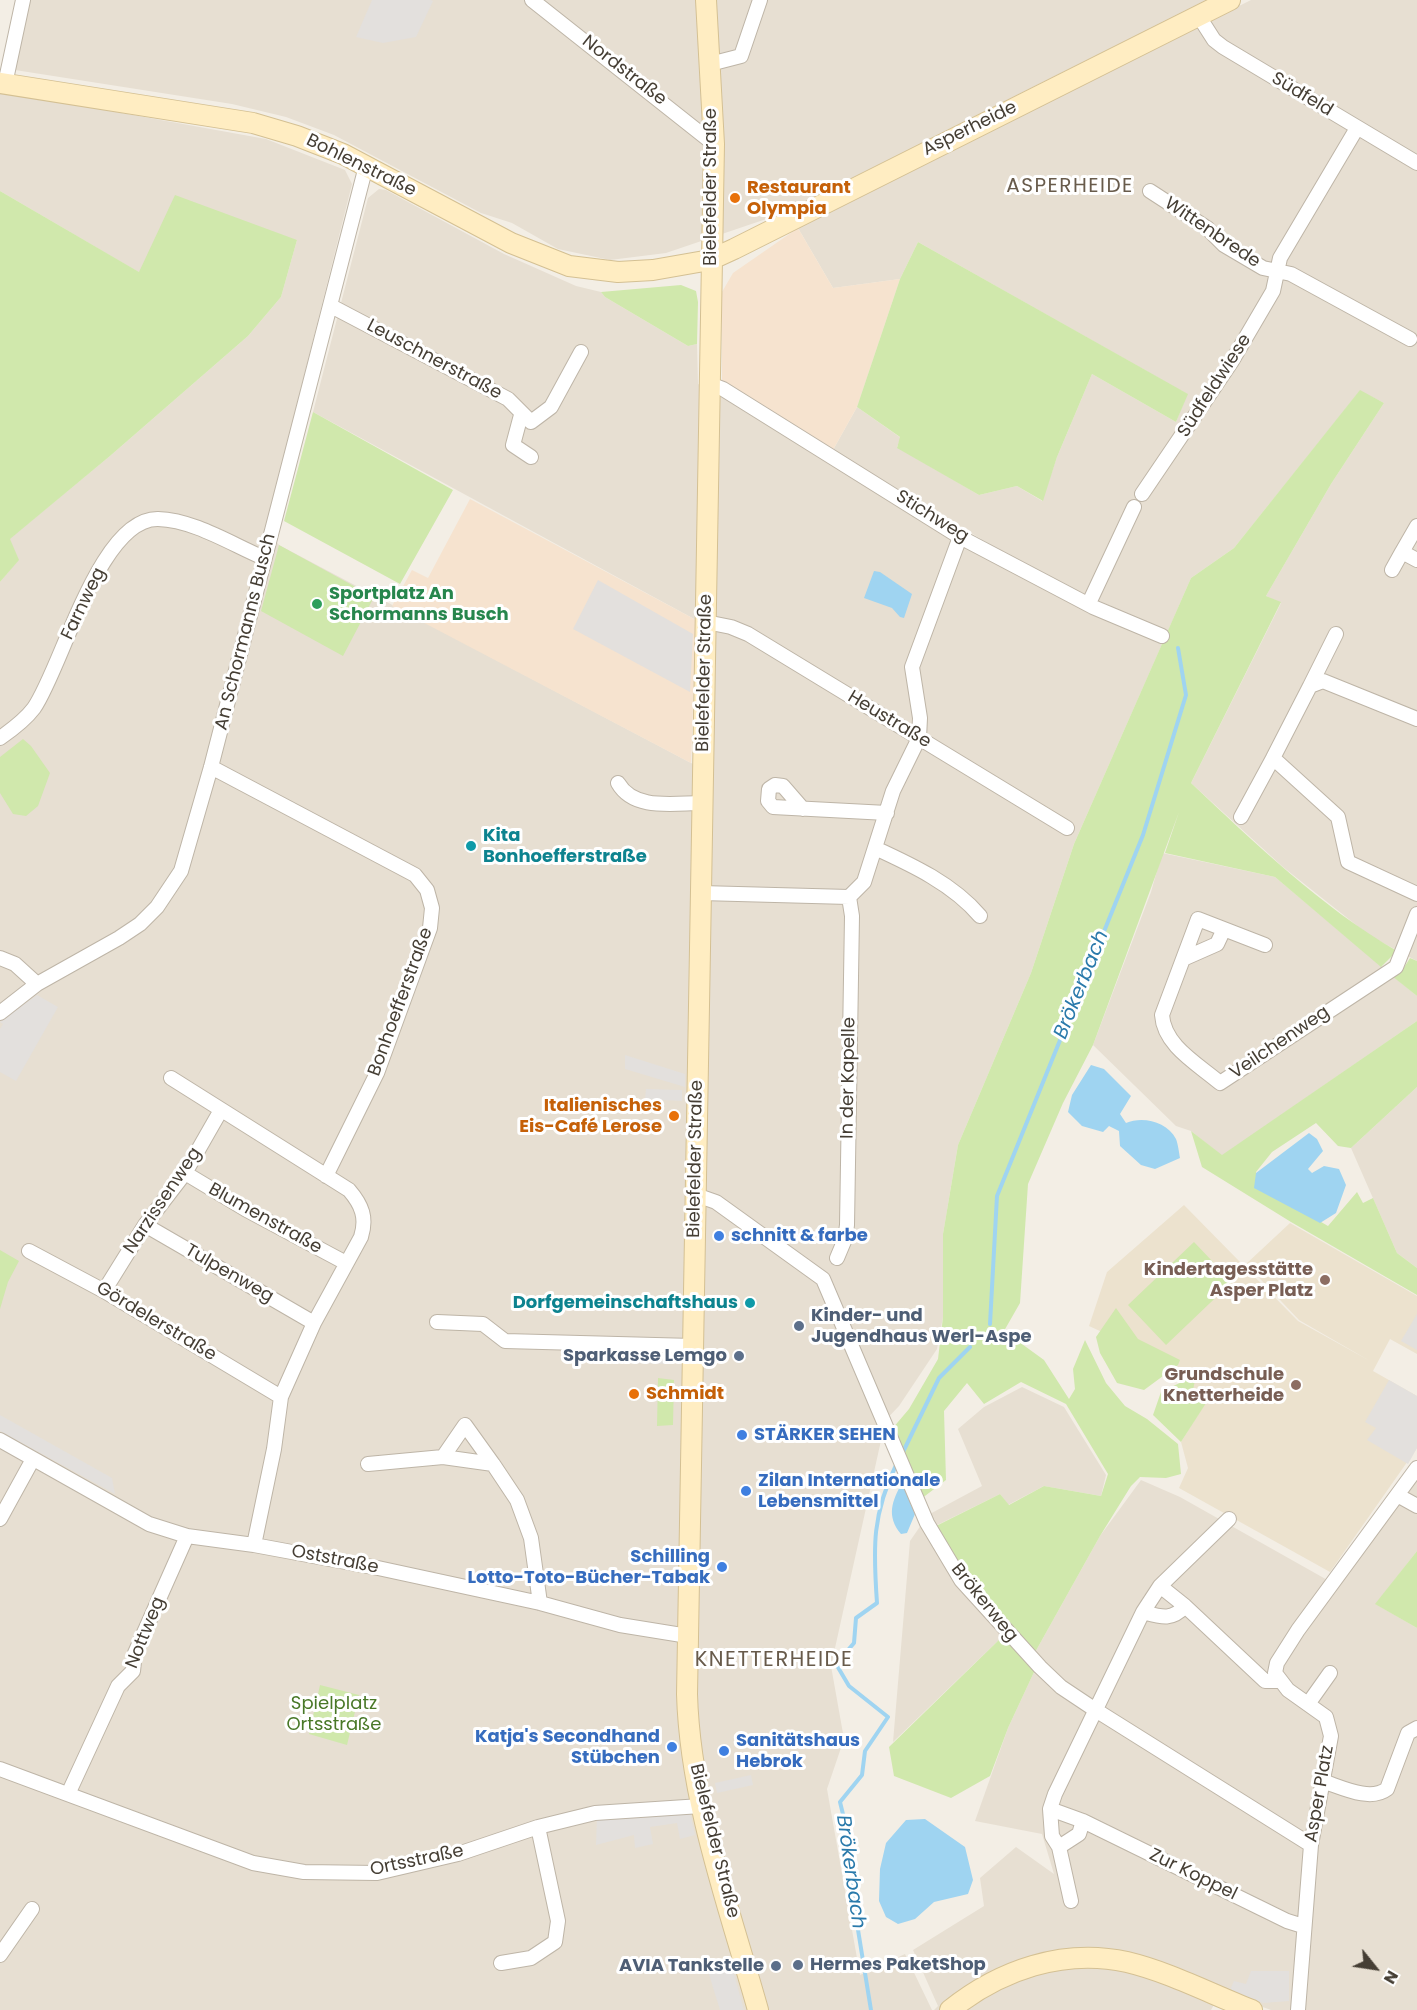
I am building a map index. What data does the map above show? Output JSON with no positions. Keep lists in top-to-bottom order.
{
  "streets": {
    "main road": ["Asperheide", "Bohlenstraße", "Bielefelder Straße"],
    "street": [
      "Nordstraße",
      "Südfeld",
      "Wittenbrede",
      "Leuschnerstraße",
      "Südfeldwiese",
      "Stichweg",
      "Farnweg",
      "An Schormanns Busch",
      "Heustraße",
      "Bonhoefferstraße",
      "Veilchenweg",
      "In der Kapelle",
      "Narzissenweg",
      "Blumenstraße",
      "Tulpenweg",
      "Gördelerstraße",
      "Oststraße",
      "Brökerweg",
      "Nottweg",
      "Asper Platz",
      "Ortsstraße",
      "Zur Koppel"
    ]
  },
  "crossings": [
    ["Nordstraße", "Bielefelder Straße"],
    ["Südfeld", "Asperheide"],
    ["Südfeld", "Südfeldwiese"],
    ["Asperheide", "Bohlenstraße"],
    ["Asperheide", "Bielefelder Straße"],
    ["Bohlenstraße", "Bielefelder Straße"],
    ["Bohlenstraße", "An Schormanns Busch"],
    ["Bielefelder Straße", "Stichweg"],
    ["Bielefelder Straße", "Heustraße"],
    ["Bielefelder Straße", "Oststraße"],
    ["Bielefelder Straße", "Brökerweg"],
    ["Bielefelder Straße", "Ortsstraße"],
    ["Wittenbrede", "Südfeldwiese"],
    ["Leuschnerstraße", "An Schormanns Busch"],
    ["Farnweg", "An Schormanns Busch"],
    ["An Schormanns Busch", "Bonhoefferstraße"],
    ["Narzissenweg", "Blumenstraße"],
    ["Narzissenweg", "Tulpenweg"],
    ["Narzissenweg", "Gördelerstraße"],
    ["Oststraße", "Nottweg"],
    ["Brökerweg", "Asper Platz"],
    ["Nottweg", "Ortsstraße"],
    ["Asper Platz", "Zur Koppel"]
  ],
  "districts": ["ASPERHEIDE", "KNETTERHEIDE"],
  "water": ["Brökerbach"],
  "parks": ["Spielplatz Ortsstraße"],
  "places": [
    "Restaurant Olympia",
    "Sportplatz An Schormanns Busch",
    "Kita Bonhoefferstraße",
    "Italienisches Eis-Café Lerose",
    "schnitt & farbe",
    "Kindertagesstätte Asper Platz",
    "Dorfgemeinschaftshaus",
    "Kinder- und Jugendhaus Werl-Aspe",
    "Sparkasse Lemgo",
    "Grundschule Knetterheide",
    "Schmidt",
    "STÄRKER SEHEN",
    "Zilan Internationale Lebensmittel",
    "Schilling Lotto-Toto-Bücher-Tabak",
    "Katja's Secondhand Stübchen",
    "Sanitätshaus Hebrok",
    "Hermes PaketShop",
    "AVIA Tankstelle"
  ],
  "north": "bottom right"
}
